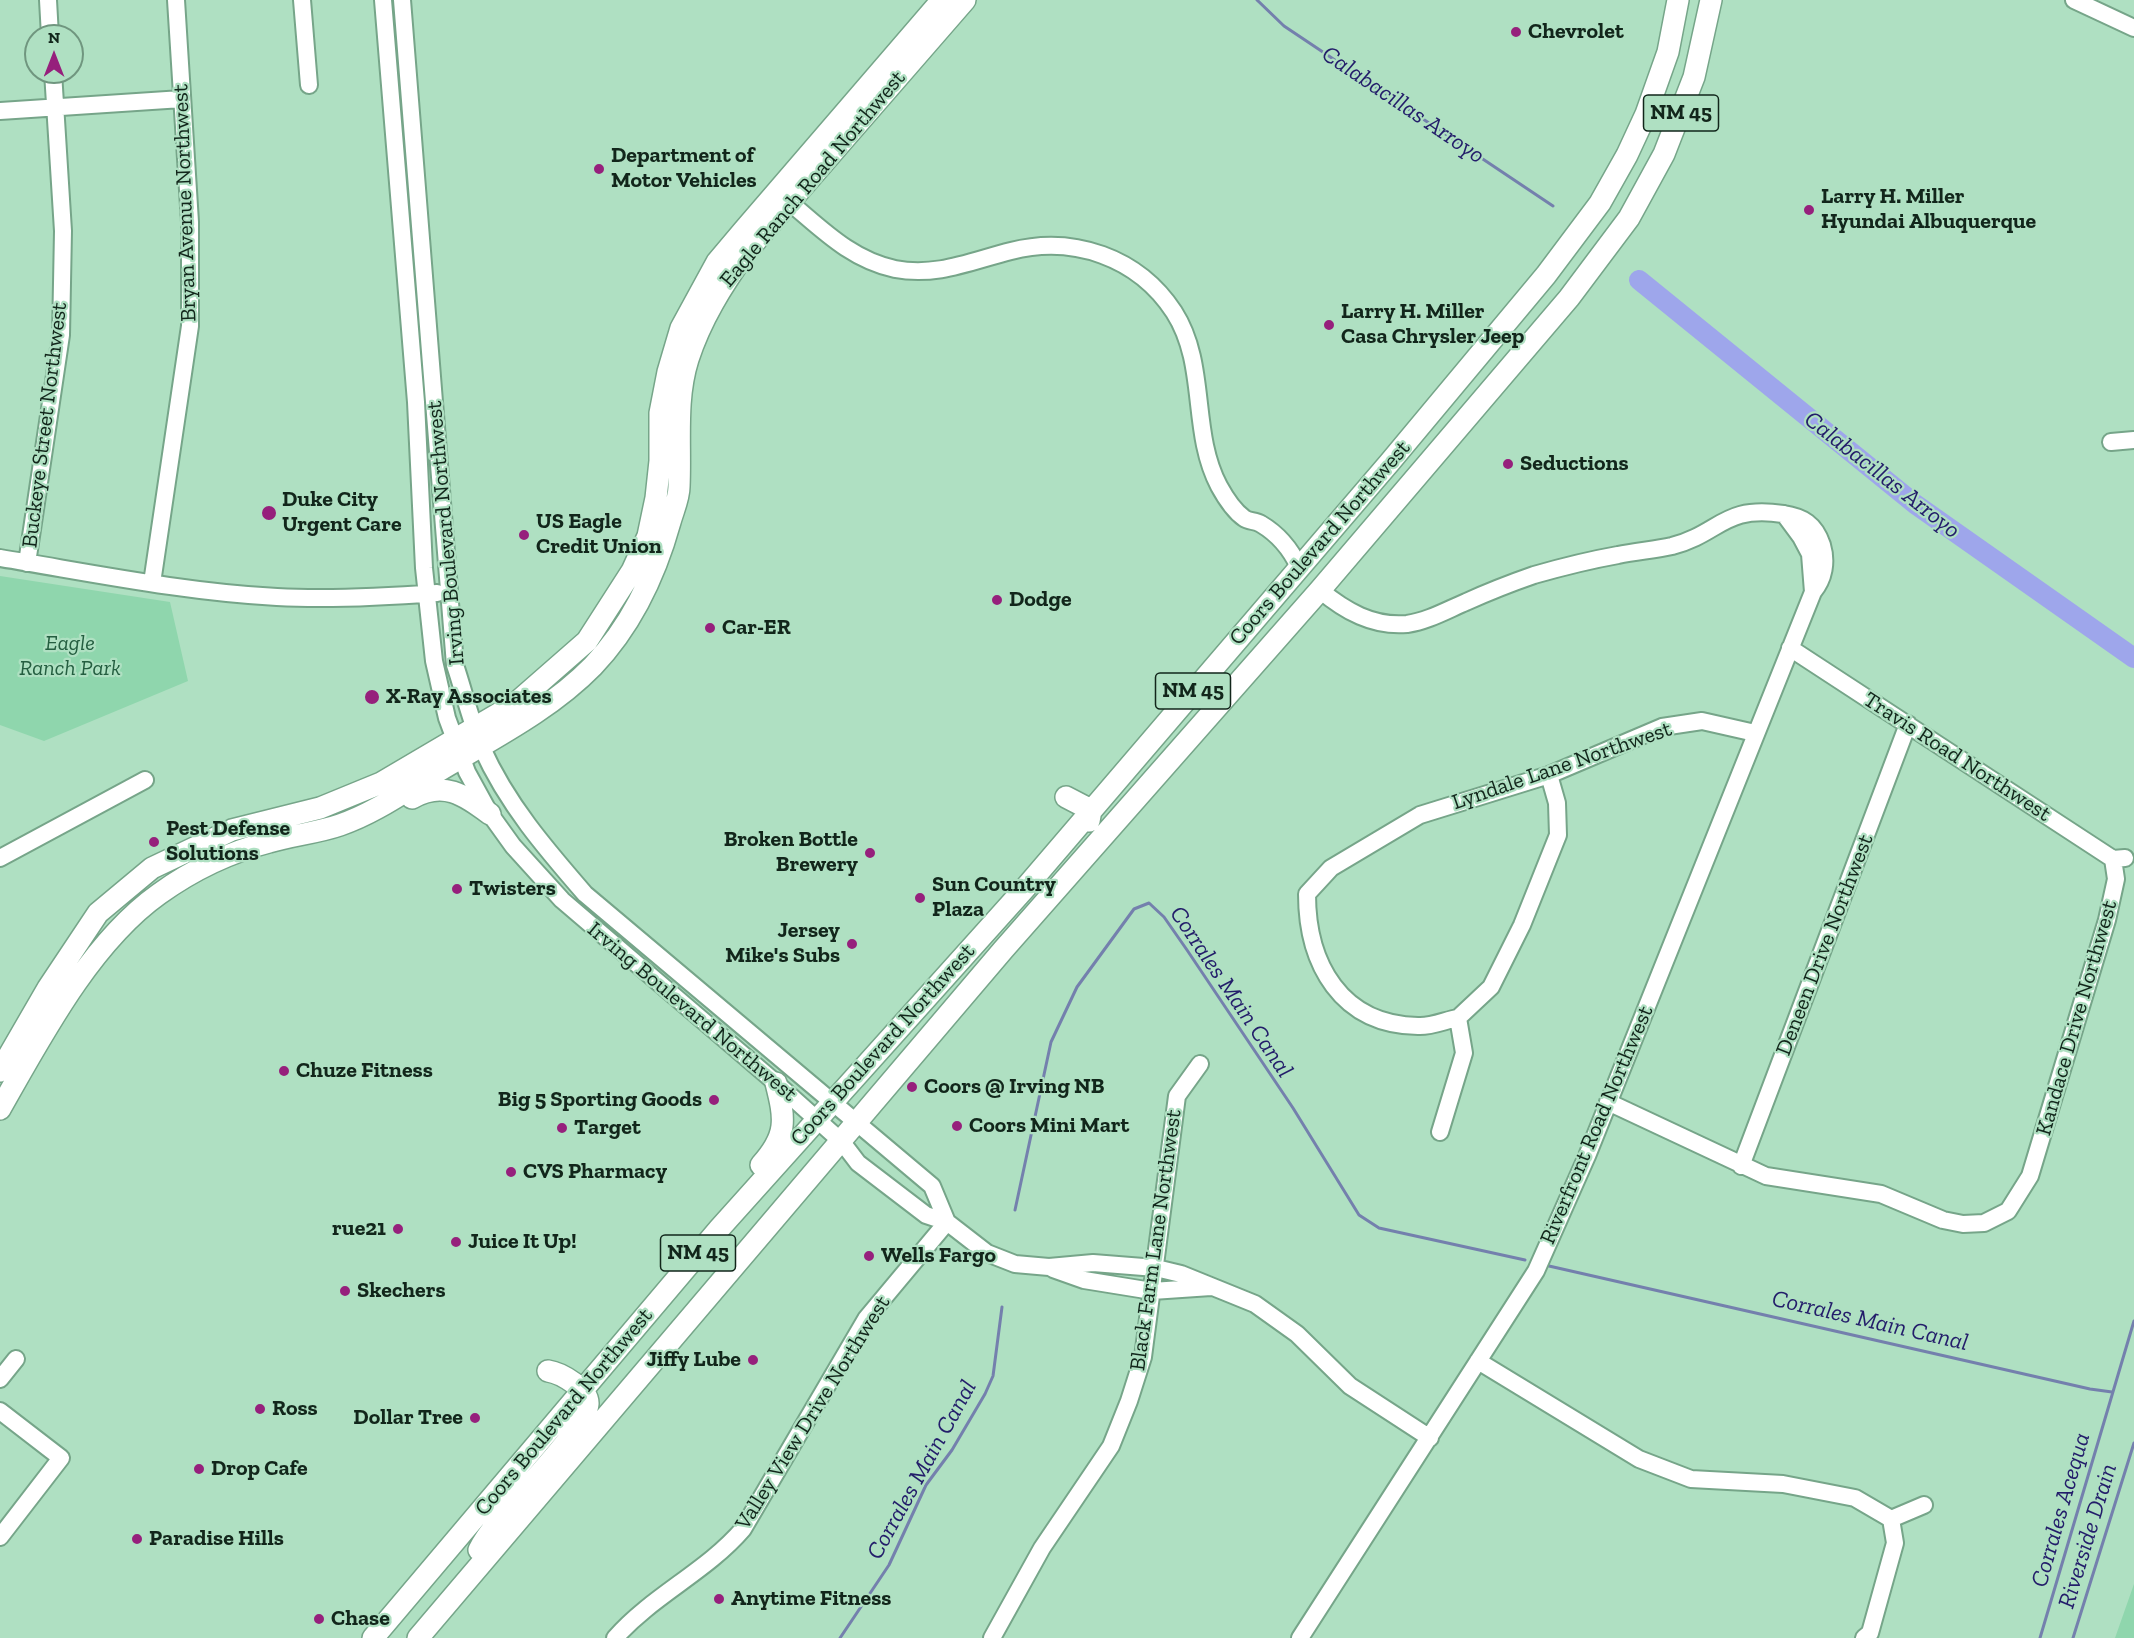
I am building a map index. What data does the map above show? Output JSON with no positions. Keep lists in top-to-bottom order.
{
  "streets": {
    "main road": ["NM 45", "Eagle Ranch Road Northwest", "Coors Boulevard Northwest"],
    "street": [
      "Bryan Avenue Northwest",
      "Buckeye Street Northwest",
      "Irving Boulevard Northwest",
      "Travis Road Northwest",
      "Lyndale Lane Northwest",
      "Deneen Drive Northwest",
      "Kandace Drive Northwest",
      "Riverfront Road Northwest",
      "Black Farm Lane Northwest",
      "Valley View Drive Northwest"
    ]
  },
  "crossings": [
    ["Eagle Ranch Road Northwest", "Irving Boulevard Northwest"],
    ["Irving Boulevard Northwest", "Coors Boulevard Northwest"],
    ["Irving Boulevard Northwest", "Valley View Drive Northwest"],
    ["Travis Road Northwest", "Deneen Drive Northwest"],
    ["Travis Road Northwest", "Kandace Drive Northwest"],
    ["Travis Road Northwest", "Riverfront Road Northwest"],
    ["Lyndale Lane Northwest", "Riverfront Road Northwest"],
    ["Deneen Drive Northwest", "Kandace Drive Northwest"],
    ["Kandace Drive Northwest", "Riverfront Road Northwest"]
  ],
  "water": [
    "Calabacillas Arroyo",
    "Corrales Main Canal",
    "Corrales Acequa",
    "Riverside Drain"
  ],
  "parks": ["Eagle Ranch Park"],
  "places": [
    "Chevrolet",
    "Department of Motor Vehicles",
    "Larry H. Miller Hyundai Albuquerque",
    "Larry H. Miller Casa Chrysler Jeep",
    "Seductions",
    "Duke City Urgent Care",
    "US Eagle Credit Union",
    "Dodge",
    "Car-ER",
    "X-Ray Associates",
    "Pest Defense Solutions",
    "Broken Bottle Brewery",
    "Twisters",
    "Sun Country Plaza",
    "Jersey Mike's Subs",
    "Chuze Fitness",
    "Coors @ Irving NB",
    "Big 5 Sporting Goods",
    "Coors Mini Mart",
    "Target",
    "CVS Pharmacy",
    "rue21",
    "Juice It Up!",
    "Wells Fargo",
    "Skechers",
    "Jiffy Lube",
    "Ross",
    "Dollar Tree",
    "Drop Cafe",
    "Paradise Hills",
    "Anytime Fitness",
    "Chase"
  ],
  "north": "top"
}
